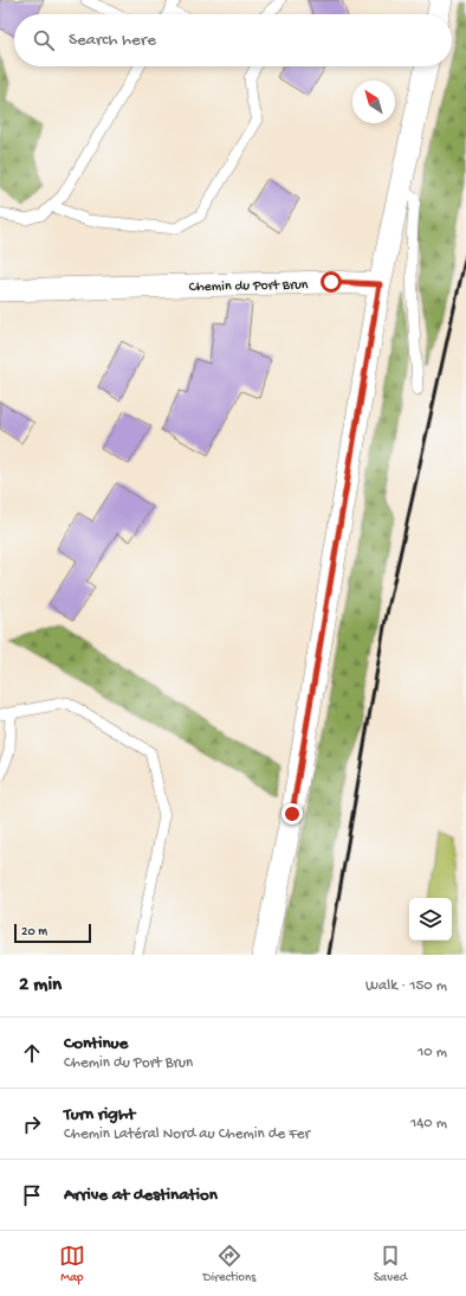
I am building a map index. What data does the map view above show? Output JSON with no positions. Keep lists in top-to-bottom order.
{
  "streets": {
    "street": ["Chemin du Port Brun"]
  },
  "scale_bar": "20 m",
  "north": "top left",
  "page": {
    "search": "Search here",
    "scale": "20 m",
    "heading": ["2 min", "Walk · 150 m"],
    "list": [
      ["Continue", "Chemin du Port Brun", "10 m"],
      ["Turn right", "Chemin Latéral Nord au Chemin de Fer", "140 m"],
      "Arrive at destination"
    ],
    "nav": ["Map", "Directions", "Saved"]
  }
}
